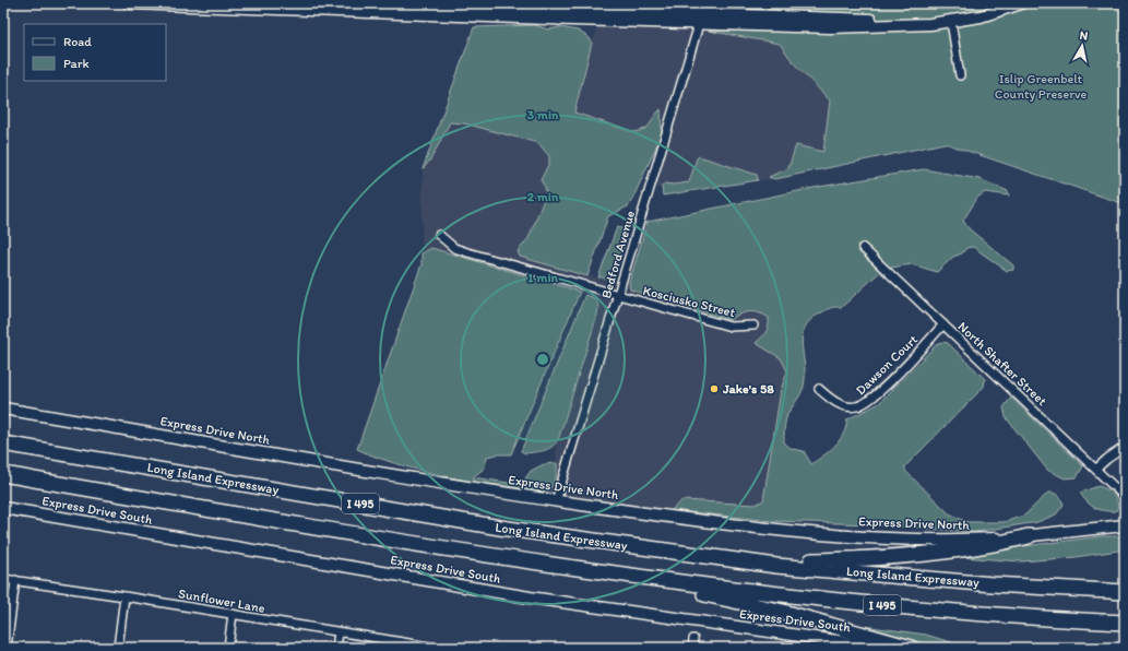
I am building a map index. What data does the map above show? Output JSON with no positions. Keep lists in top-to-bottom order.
{
  "streets": {
    "highway": ["Long Island Expressway", "I 495"],
    "main road": ["Express Drive North", "Express Drive South"],
    "street": [
      "Bedford Avenue",
      "Kosciusko Street",
      "North Shafter Street",
      "Dawson Court",
      "Sunflower Lane"
    ]
  },
  "crossings": [
    ["Bedford Avenue", "Kosciusko Street"],
    ["Bedford Avenue", "Express Drive North"],
    ["North Shafter Street", "Dawson Court"]
  ],
  "parks": ["Islip Greenbelt County Preserve"],
  "places": ["Jake's 58"],
  "legend": ["Road", "Park"],
  "north": "top",
  "rings": ["3 min", "2 min", "1 min"]
}
